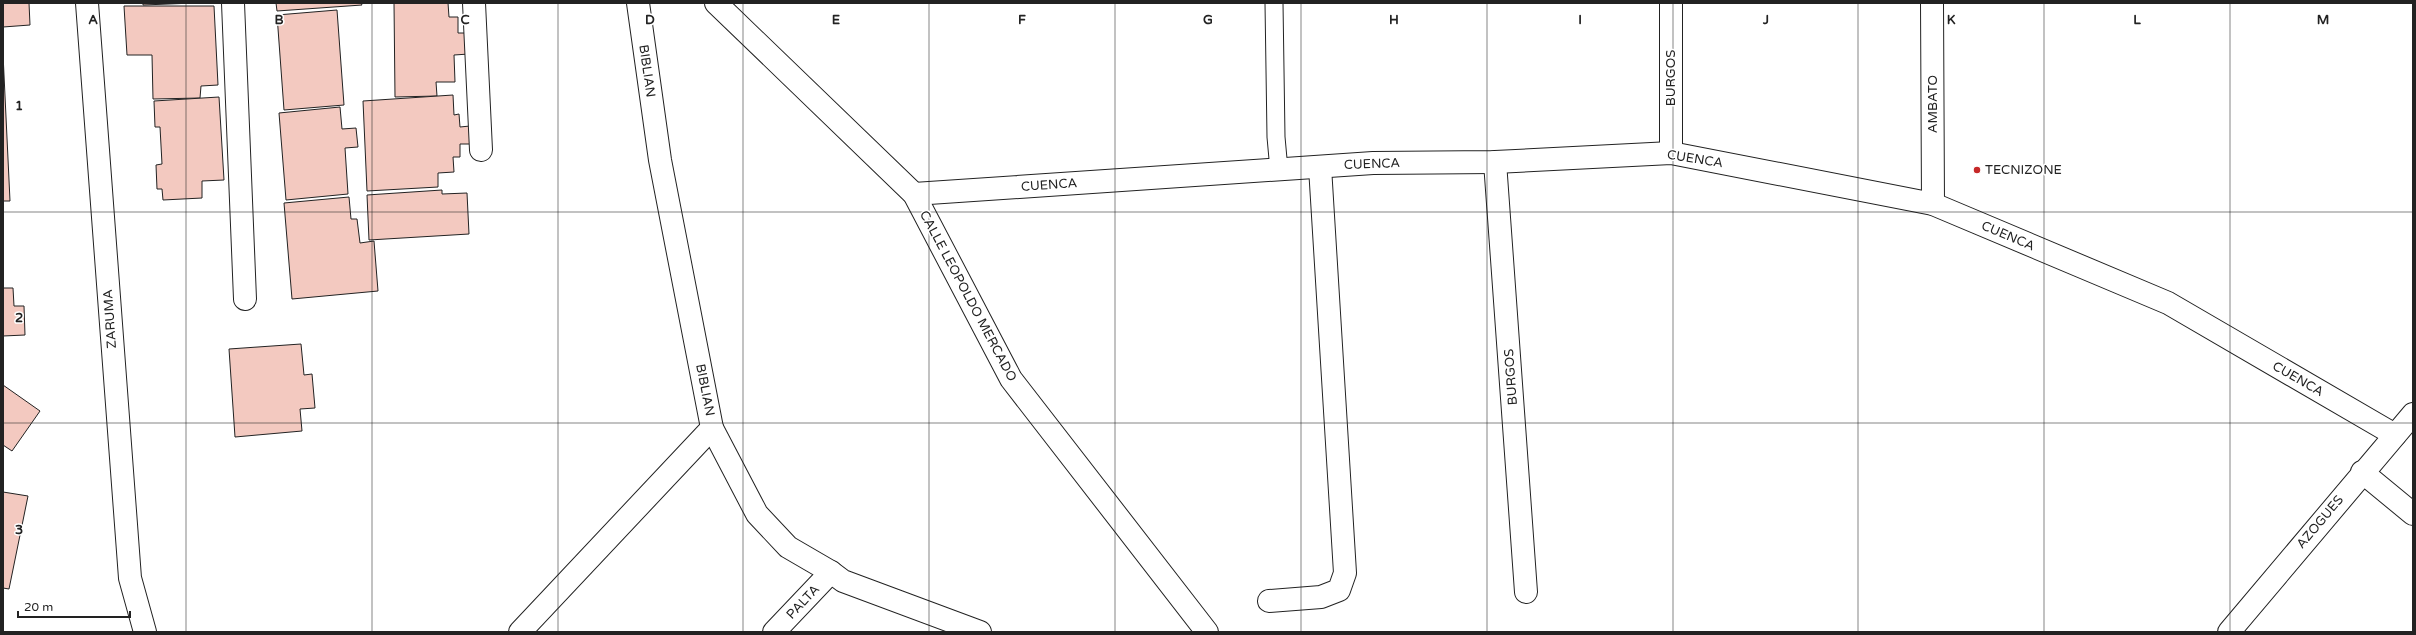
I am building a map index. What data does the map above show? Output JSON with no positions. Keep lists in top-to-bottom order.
{
  "streets": {
    "street": [
      "BIBLIAN",
      "BURGOS",
      "AMBATO",
      "CUENCA",
      "CALLE LEOPOLDO MERCADO",
      "ZARUMA",
      "AZOGUES",
      "PALTA"
    ]
  },
  "crossings": [
    ["BIBLIAN", "PALTA"],
    ["BURGOS", "CUENCA"],
    ["AMBATO", "CUENCA"],
    ["CUENCA", "CALLE LEOPOLDO MERCADO"],
    ["CUENCA", "AZOGUES"]
  ],
  "places": ["TECNIZONE"],
  "scale_bar": "20 m",
  "grid": {
    "columns": [
      "A",
      "B",
      "C",
      "D",
      "E",
      "F",
      "G",
      "H",
      "I",
      "J",
      "K",
      "L",
      "M"
    ],
    "rows": ["1", "2", "3"]
  }
}
